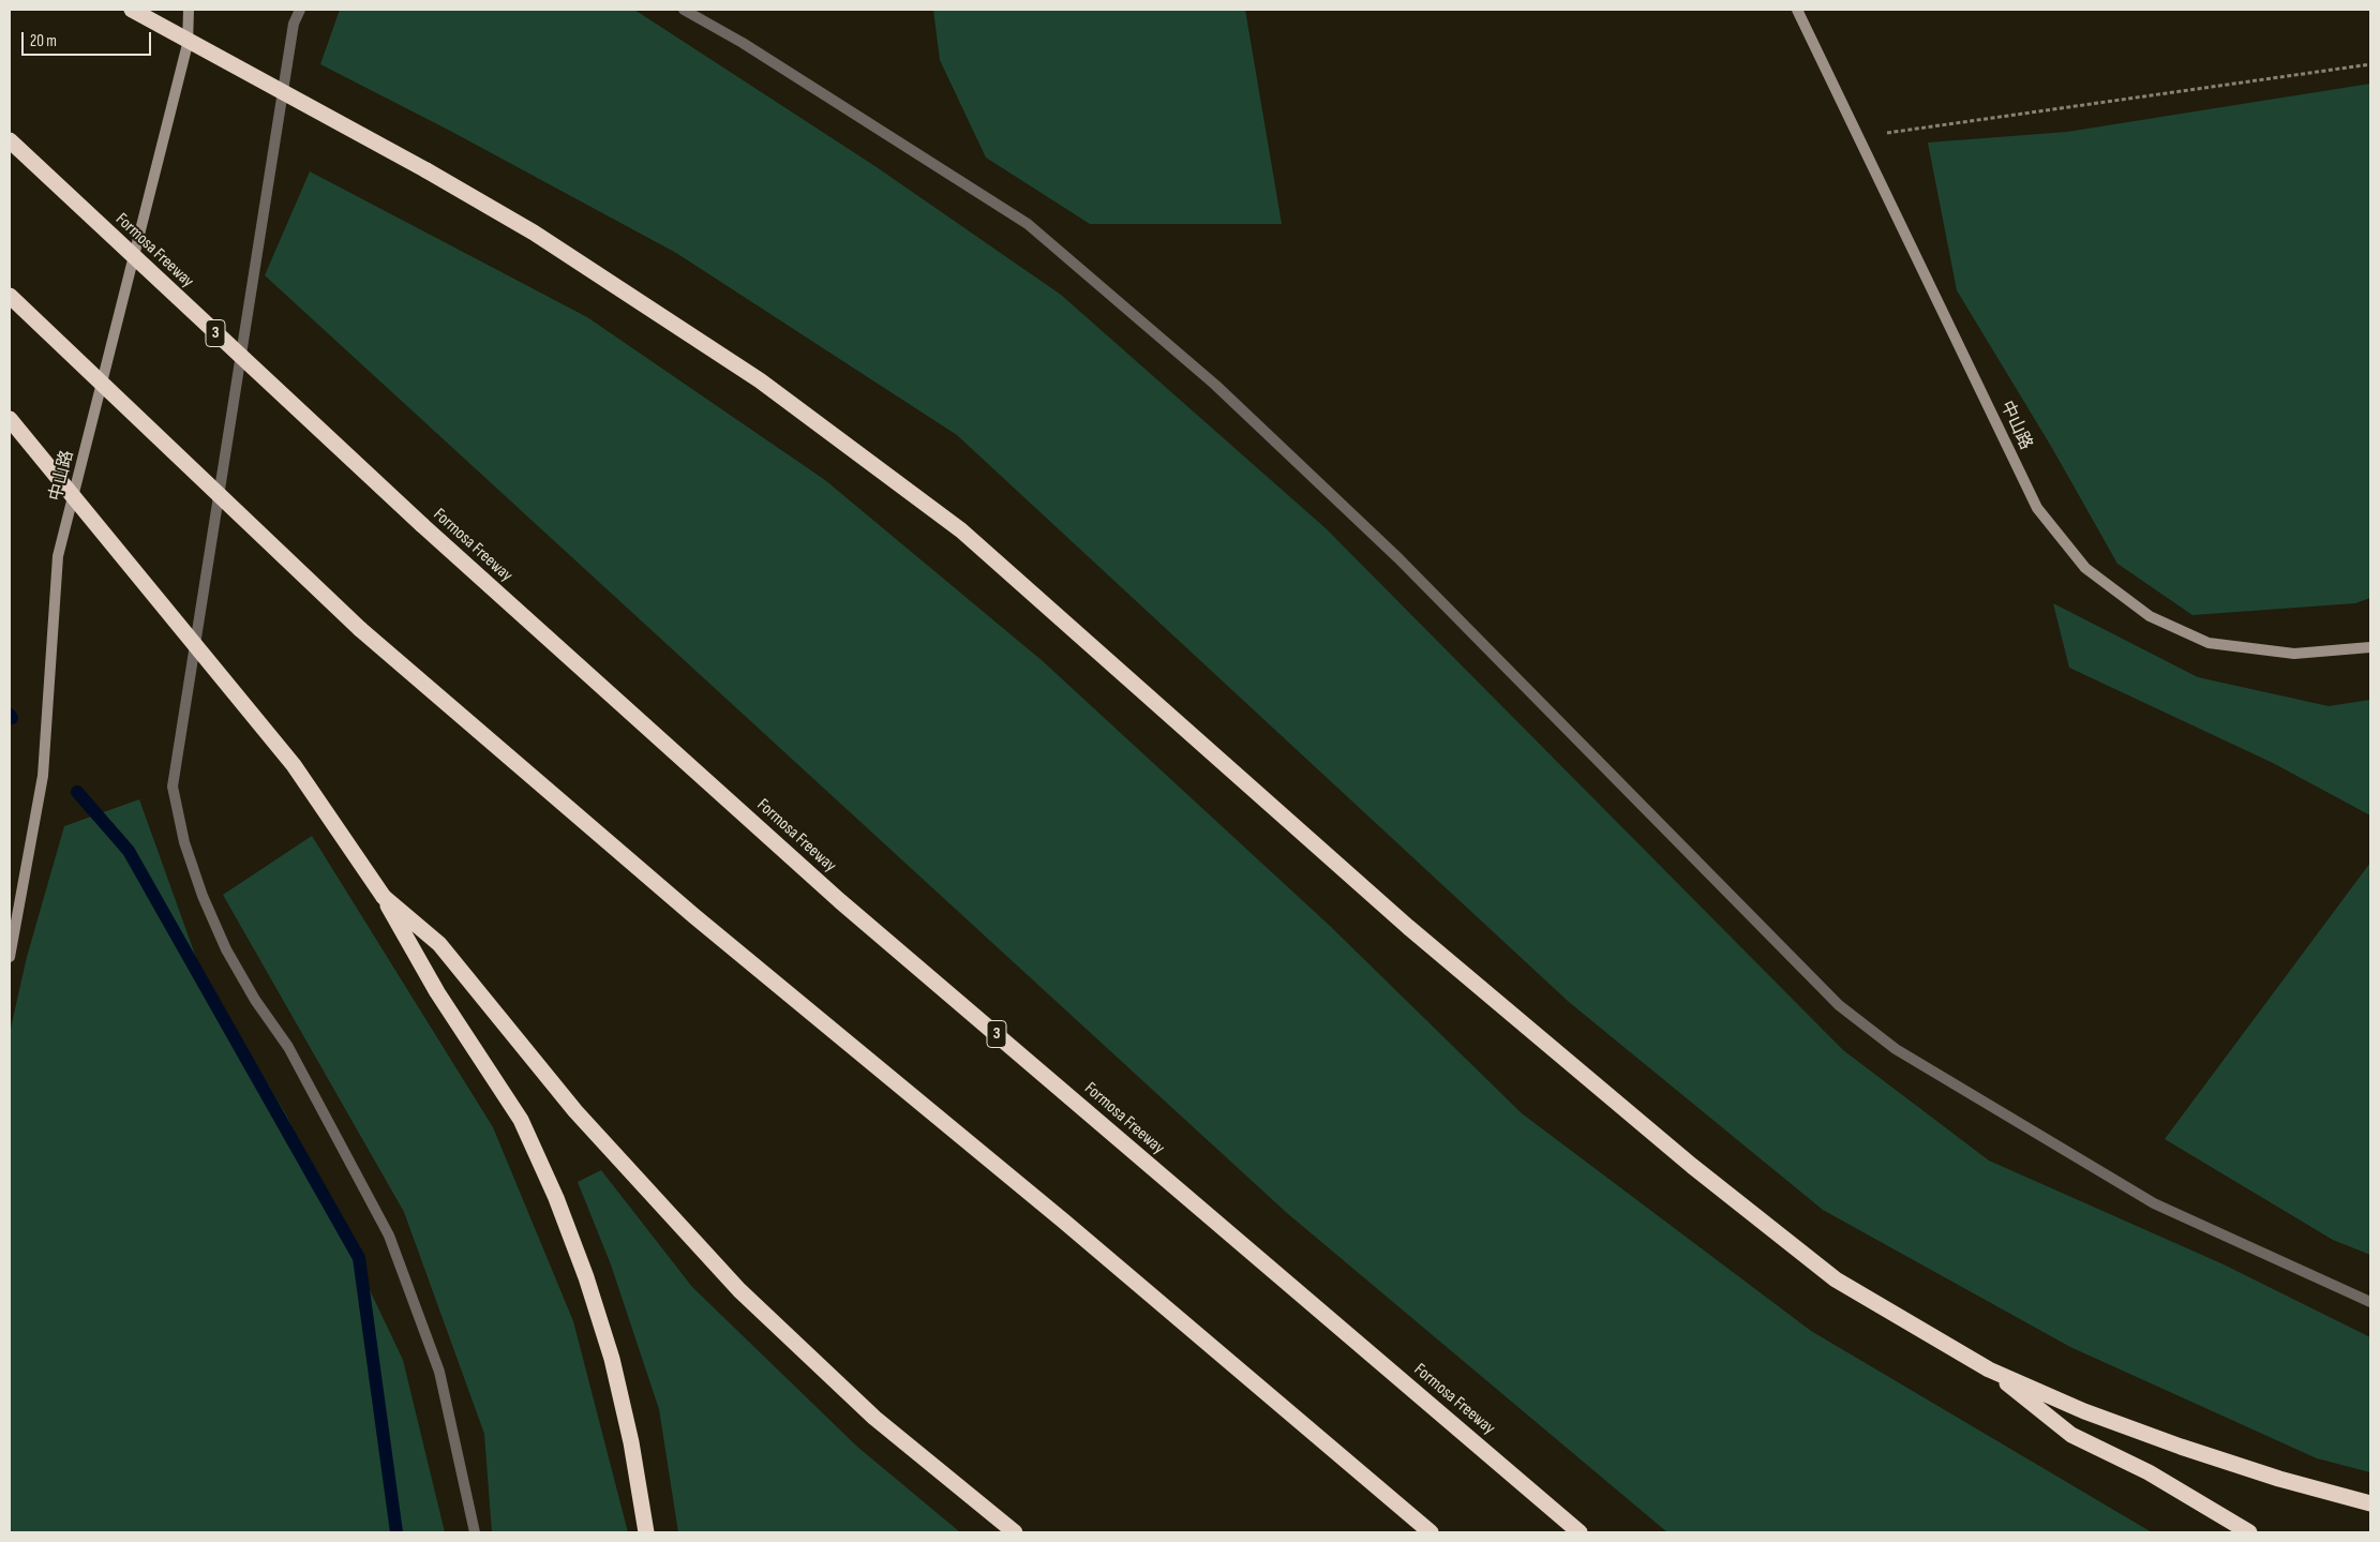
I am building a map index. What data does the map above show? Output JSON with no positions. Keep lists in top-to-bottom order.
{
  "streets": {
    "highway": ["Formosa Freeway", "3"],
    "street": ["中山路"]
  },
  "scale_bar": "20 m"
}
